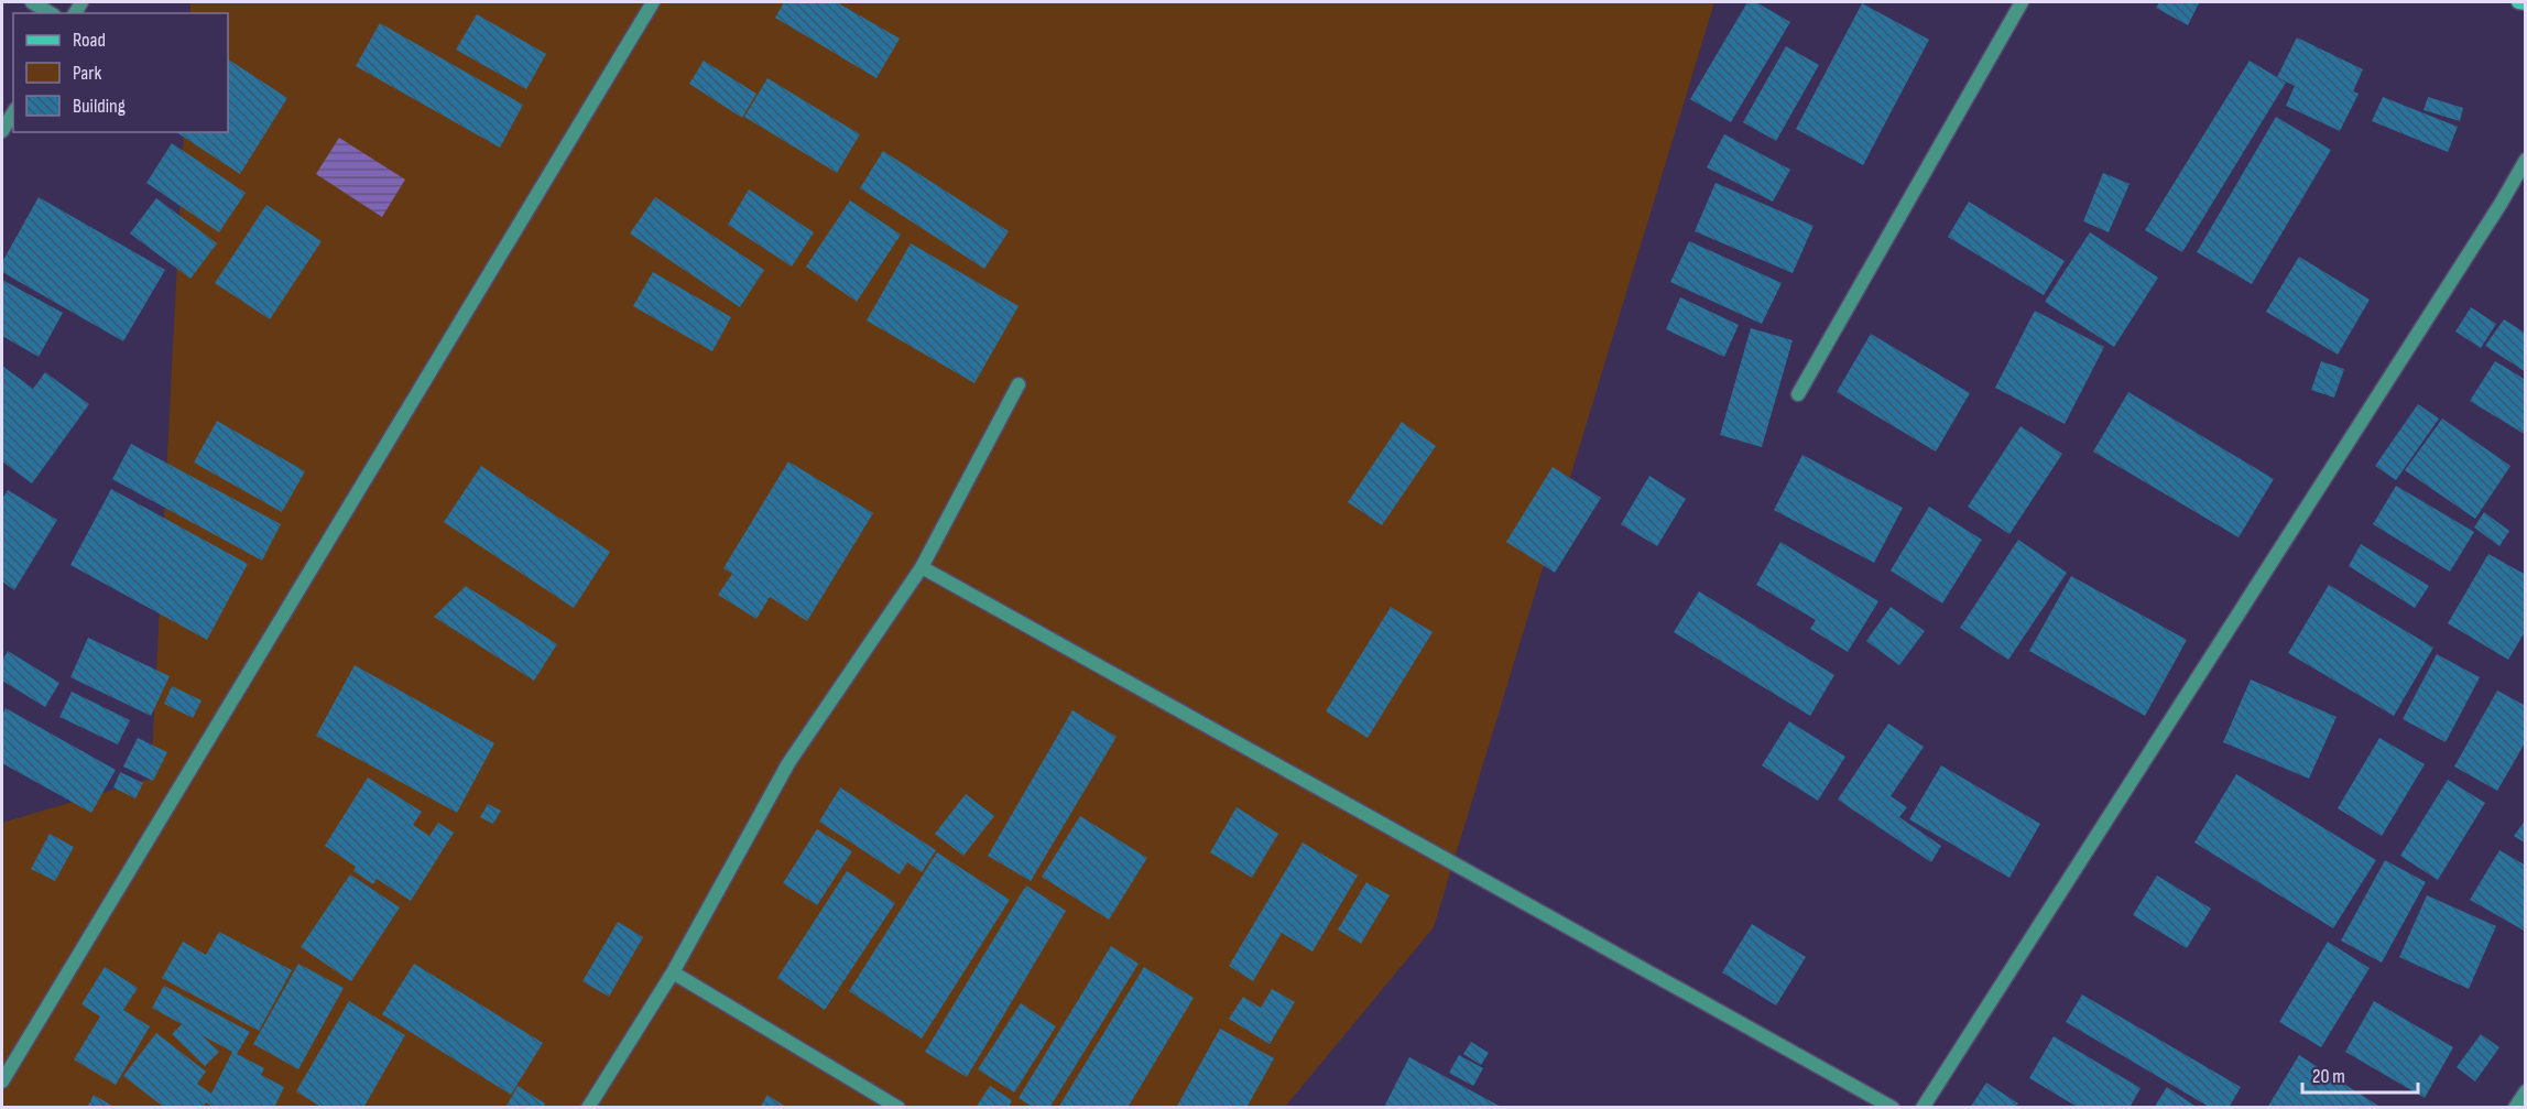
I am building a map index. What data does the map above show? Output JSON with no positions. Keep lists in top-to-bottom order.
{
  "legend": ["Road", "Park", "Building"],
  "scale_bar": "20 m"
}
